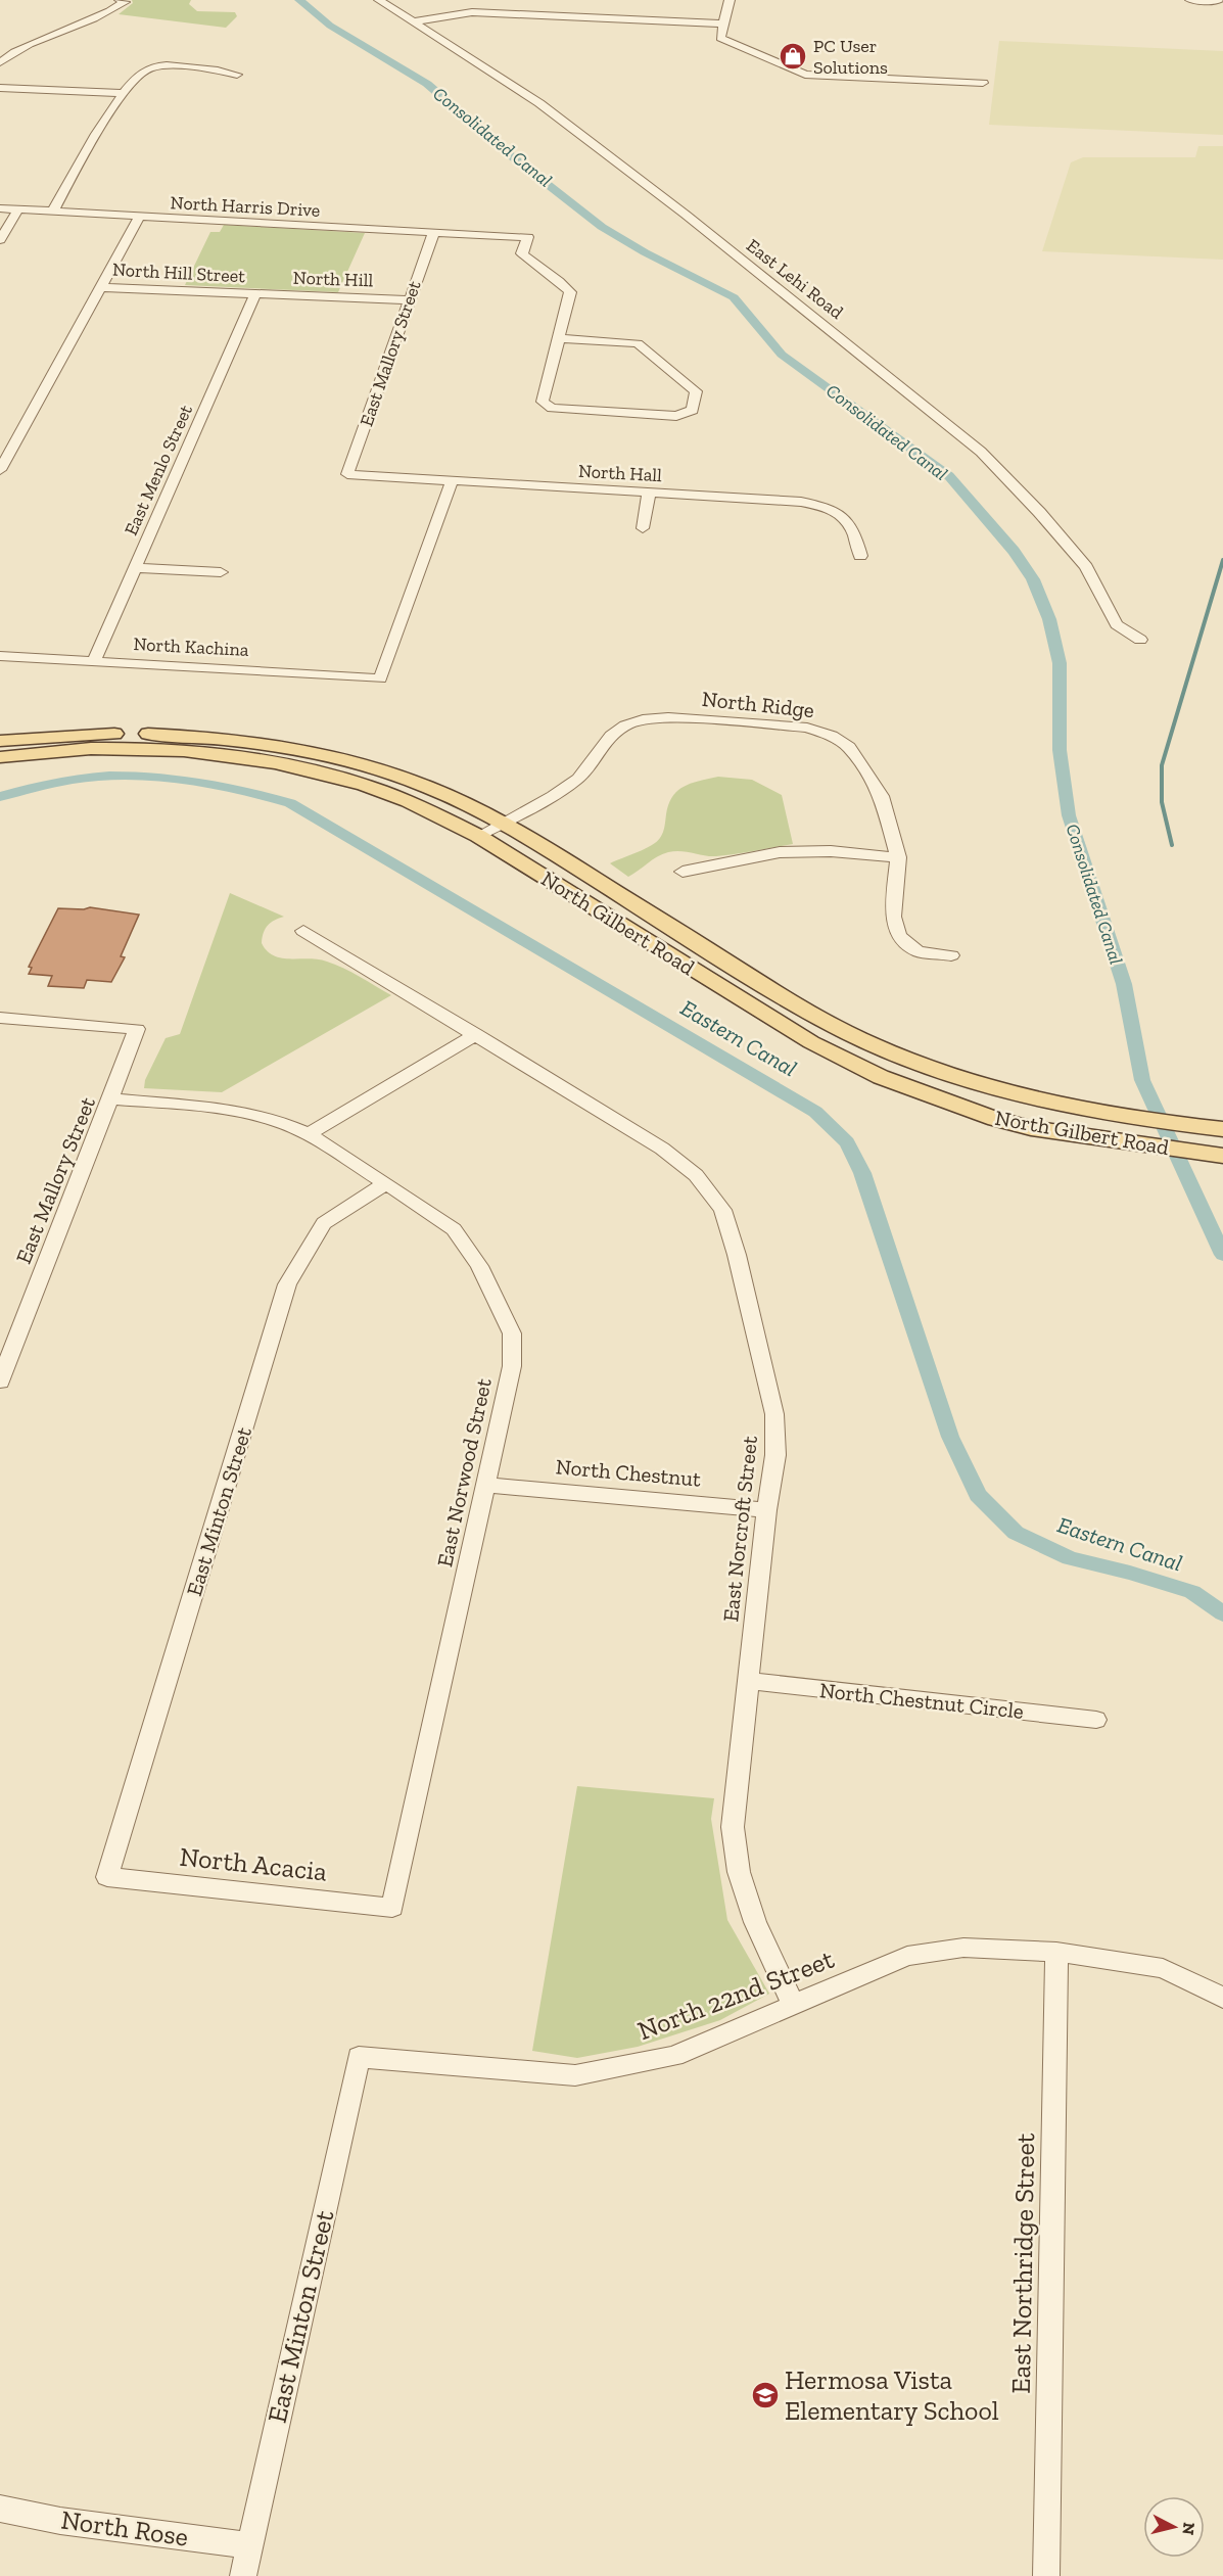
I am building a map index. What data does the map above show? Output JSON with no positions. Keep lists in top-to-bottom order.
{
  "streets": {
    "main road": ["North Gilbert Road"],
    "street": [
      "North Harris Drive",
      "North Hill Street",
      "North Hill",
      "East Lehi Road",
      "East Mallory Street",
      "East Menlo Street",
      "North Hall",
      "North Kachina",
      "North Ridge",
      "East Norwood Street",
      "North Chestnut",
      "East Minton Street",
      "East Norcroft Street",
      "North Chestnut Circle",
      "North Acacia",
      "North 22nd Street",
      "East Northridge Street",
      "North Rose"
    ]
  },
  "crossings": [
    ["North Harris Drive", "East Mallory Street"],
    ["North Hill Street", "North Hill"],
    ["North Hill Street", "East Menlo Street"],
    ["North Hill", "East Mallory Street"],
    ["North Hill", "East Menlo Street"],
    ["East Mallory Street", "North Hall"],
    ["East Mallory Street", "East Norwood Street"],
    ["East Menlo Street", "North Kachina"],
    ["North Hall", "North Kachina"],
    ["North Ridge", "North Gilbert Road"],
    ["East Norwood Street", "North Chestnut"],
    ["East Norwood Street", "East Minton Street"],
    ["East Norwood Street", "North Acacia"],
    ["North Chestnut", "East Norcroft Street"],
    ["East Minton Street", "North Acacia"],
    ["East Minton Street", "North 22nd Street"],
    ["East Minton Street", "North Rose"],
    ["East Norcroft Street", "North Chestnut Circle"],
    ["East Norcroft Street", "North 22nd Street"],
    ["North 22nd Street", "East Northridge Street"]
  ],
  "water": ["Consolidated Canal", "Eastern Canal"],
  "places": {
    "shop": ["PC User Solutions"],
    "school or university": ["Hermosa Vista Elementary School"]
  },
  "north": "right"
}
